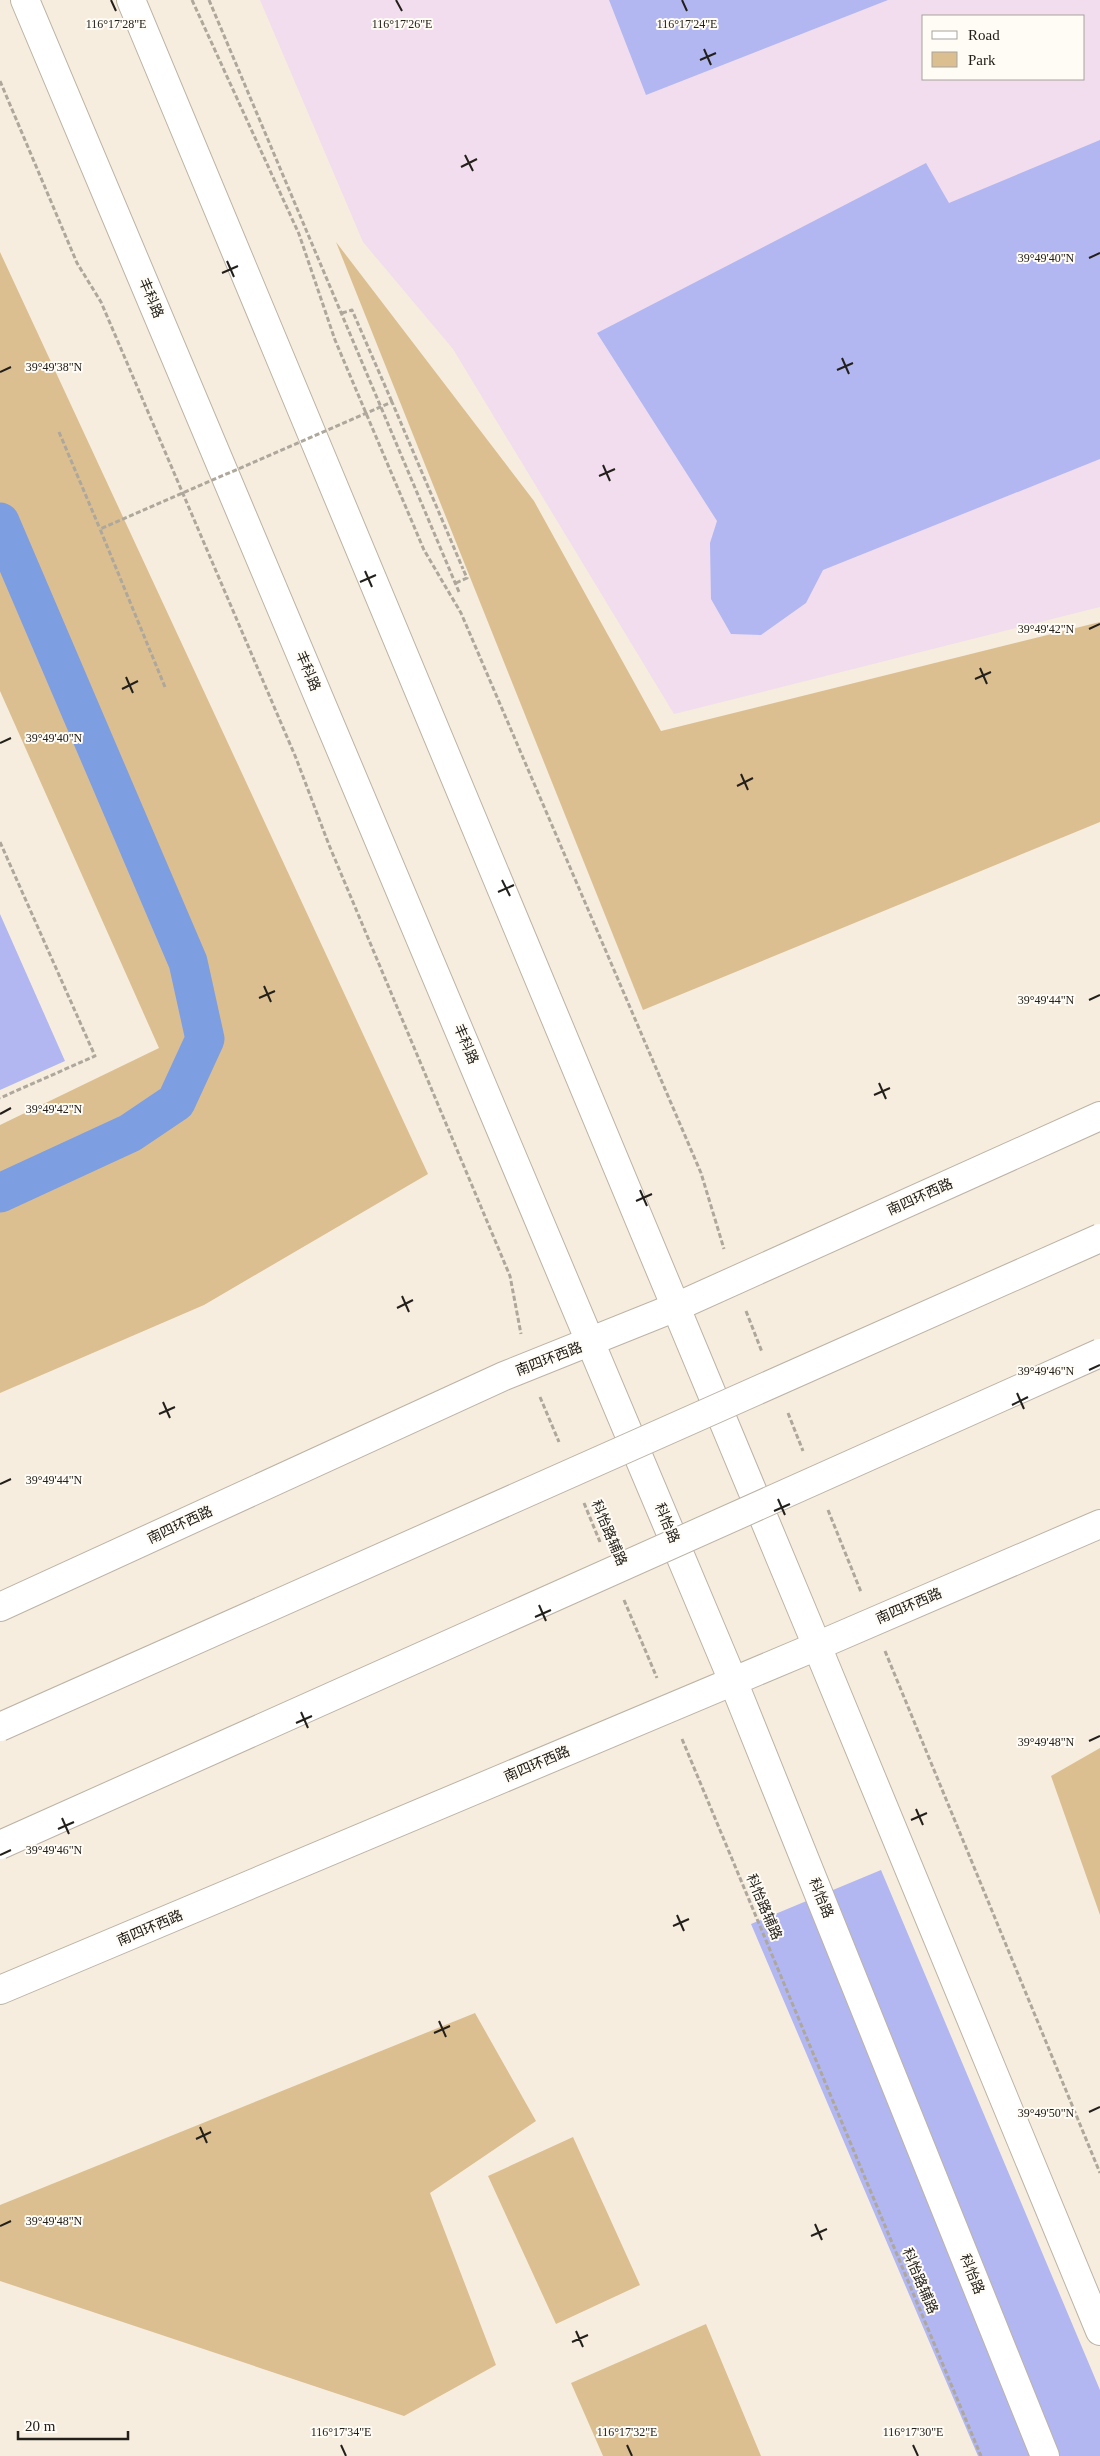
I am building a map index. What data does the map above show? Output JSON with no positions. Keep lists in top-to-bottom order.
{
  "streets": {
    "main road": ["丰科路", "南四环西路", "科怡路"],
    "path": ["科怡路辅路"]
  },
  "crossings": [
    ["丰科路", "南四环西路"],
    ["丰科路", "科怡路"],
    ["南四环西路", "科怡路"],
    ["南四环西路", "科怡路辅路"]
  ],
  "legend": ["Road", "Park"],
  "scale_bar": "20 m",
  "coordinates": [
    "116°17'28\"E",
    "116°17'26\"E",
    "116°17'24\"E",
    "39°49'40\"N",
    "39°49'38\"N",
    "39°49'42\"N",
    "39°49'44\"N",
    "39°49'46\"N",
    "39°49'48\"N",
    "39°49'50\"N",
    "116°17'34\"E",
    "116°17'32\"E",
    "116°17'30\"E"
  ]
}
